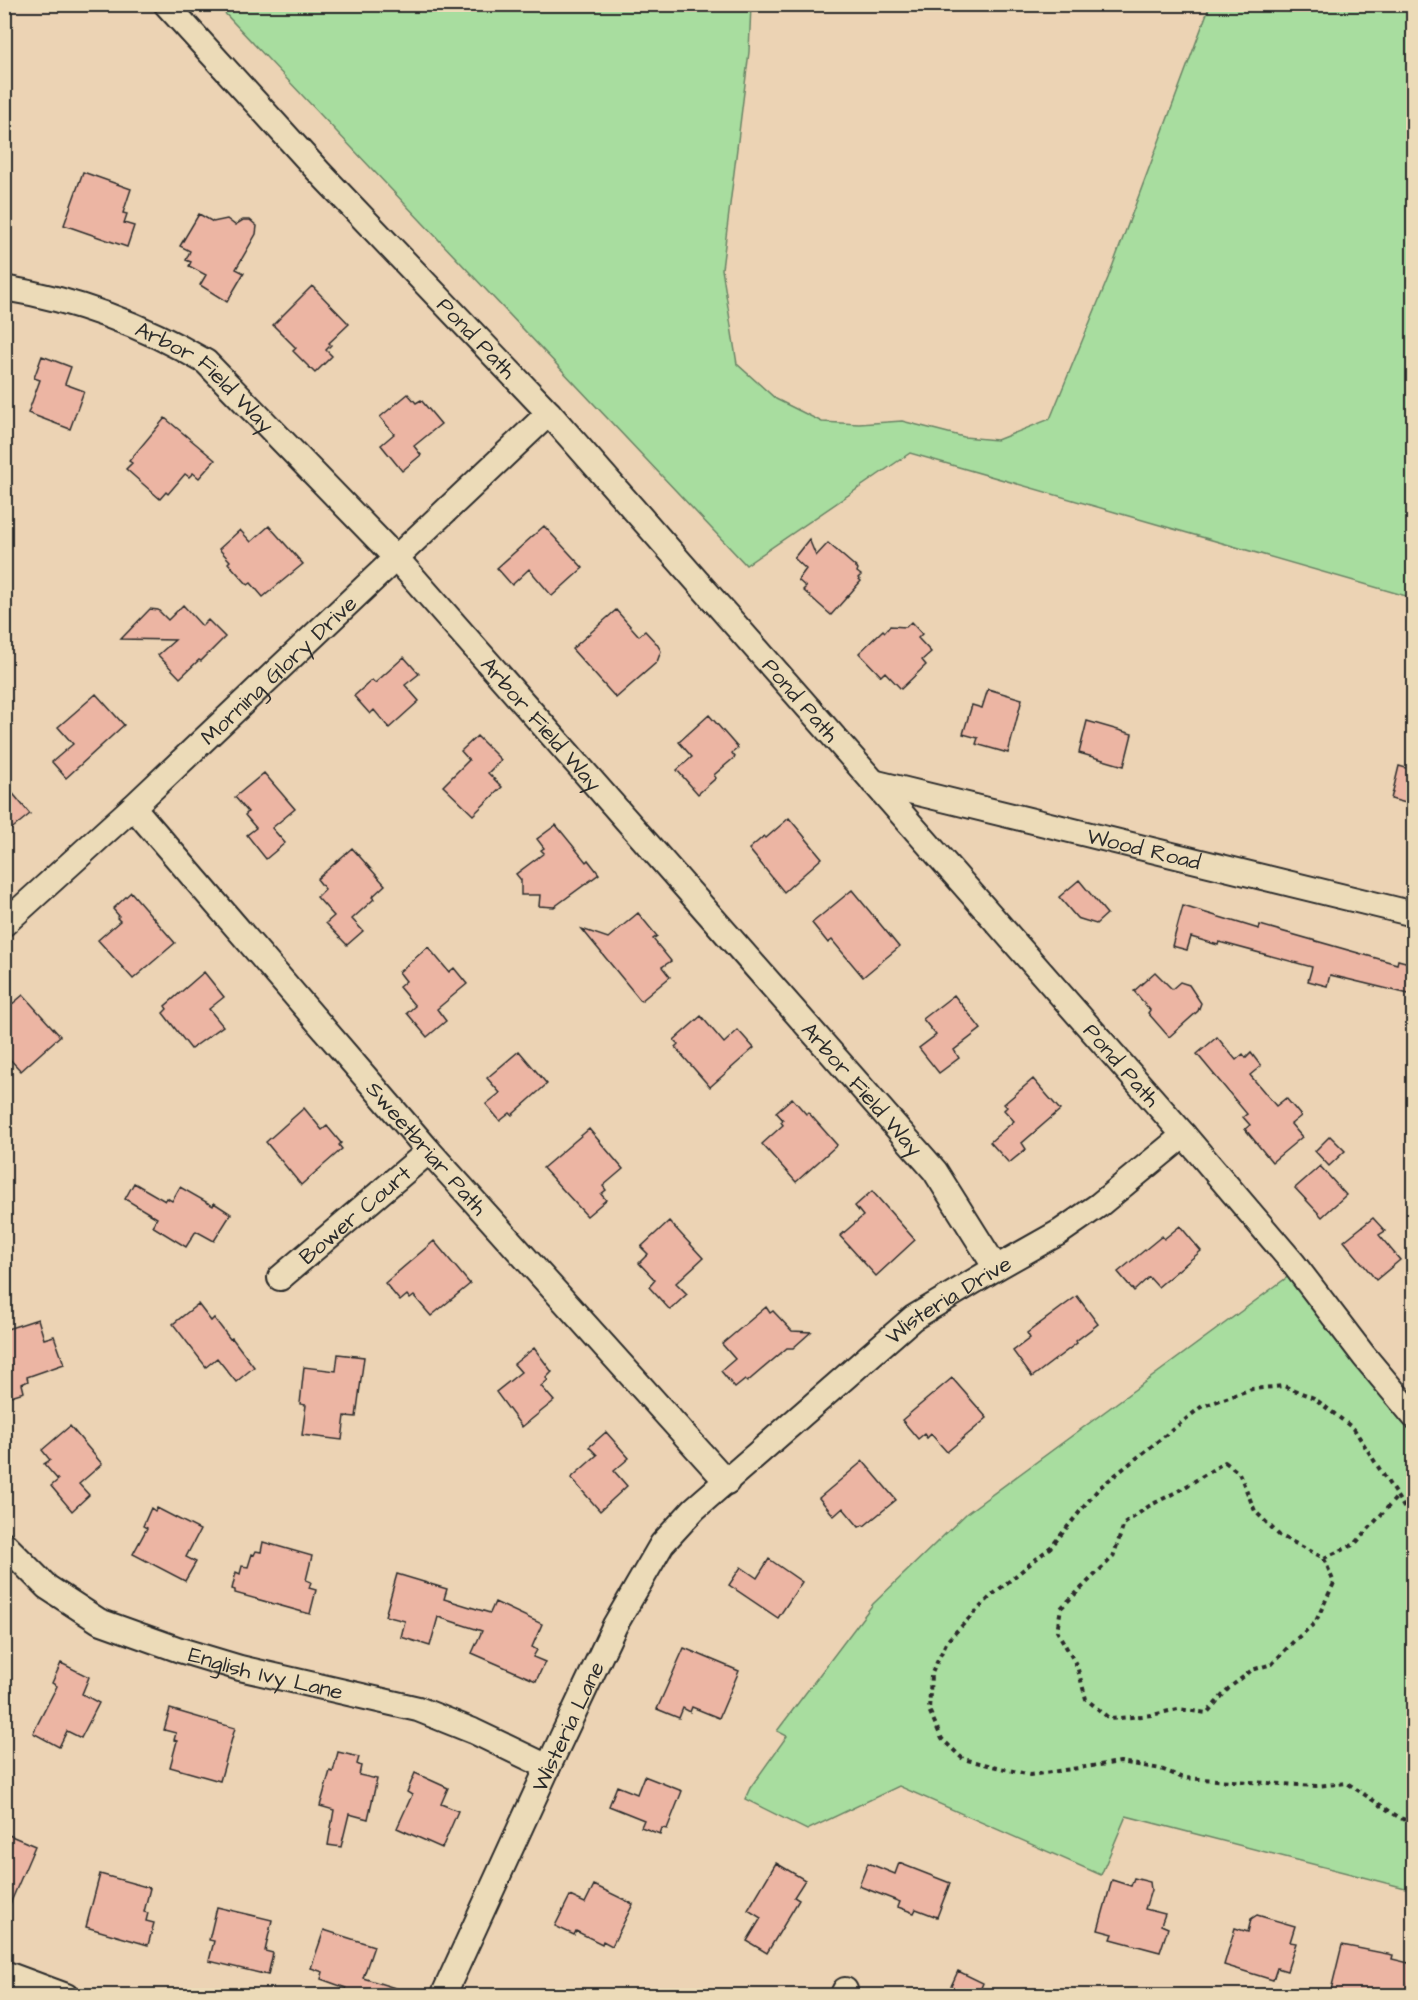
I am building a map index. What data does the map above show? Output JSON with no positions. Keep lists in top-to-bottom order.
{
  "streets": {
    "street": [
      "Pond Path",
      "Arbor Field Way",
      "Morning Glory Drive",
      "Wood Road",
      "Sweetbriar Path",
      "Bower Court",
      "Wisteria Drive",
      "English Ivy Lane",
      "Wisteria Lane"
    ]
  },
  "crossings": [
    ["Pond Path", "Morning Glory Drive"],
    ["Pond Path", "Wood Road"],
    ["Pond Path", "Wisteria Drive"],
    ["Arbor Field Way", "Morning Glory Drive"],
    ["Arbor Field Way", "Wisteria Drive"],
    ["Morning Glory Drive", "Sweetbriar Path"],
    ["Sweetbriar Path", "Bower Court"],
    ["Sweetbriar Path", "Wisteria Drive"],
    ["Sweetbriar Path", "Wisteria Lane"],
    ["Wisteria Drive", "Wisteria Lane"],
    ["English Ivy Lane", "Wisteria Lane"]
  ]
}
